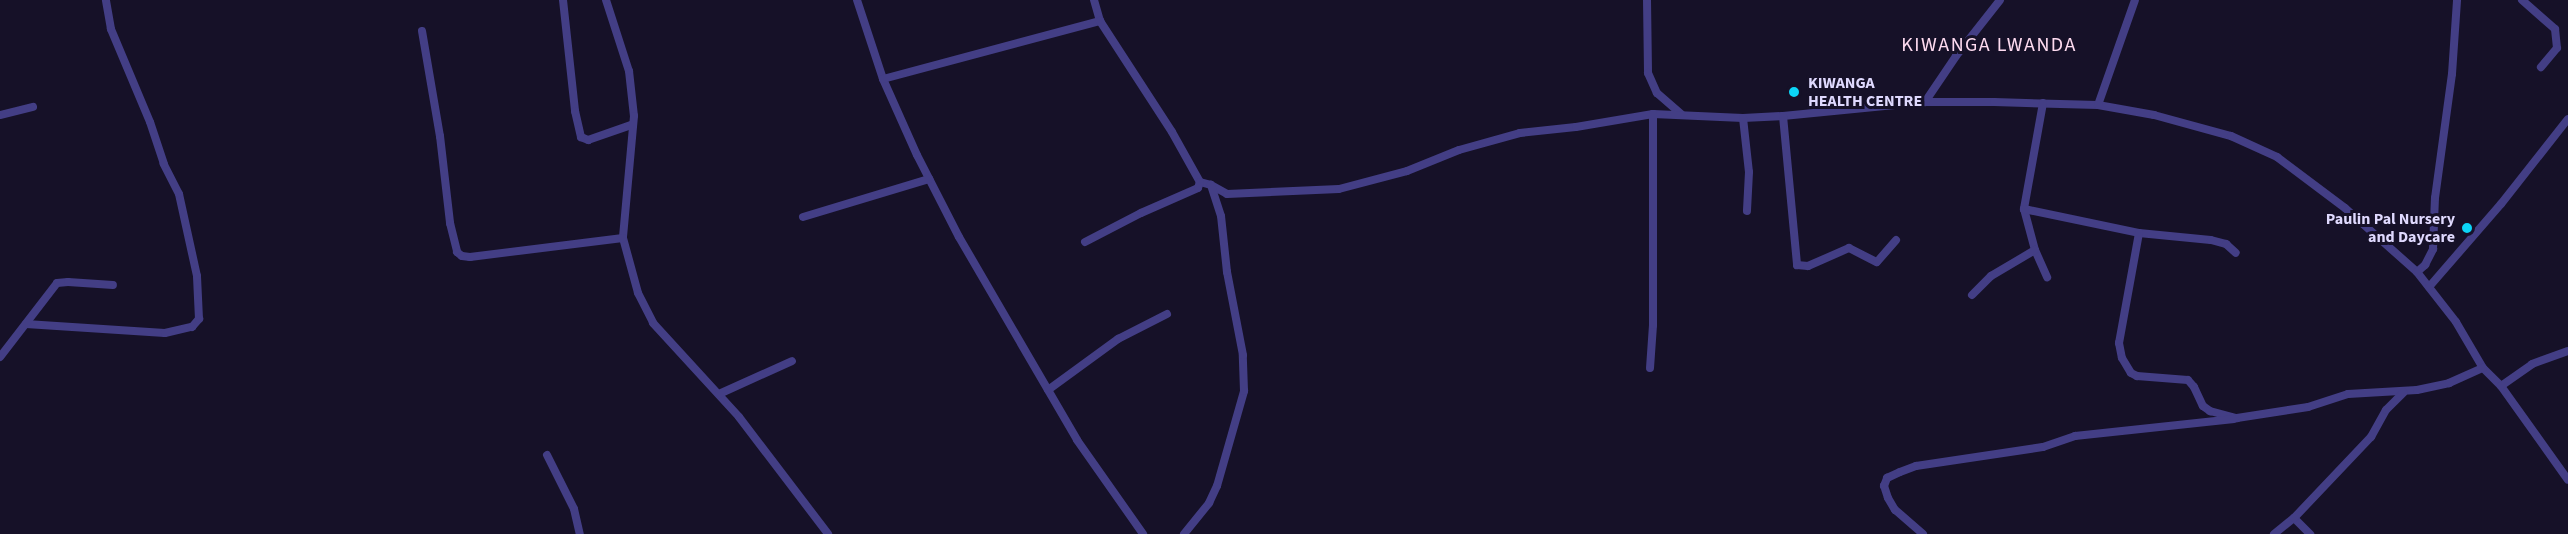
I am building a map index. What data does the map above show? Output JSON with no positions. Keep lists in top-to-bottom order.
{
  "districts": ["KIWANGA LWANDA"],
  "places": ["KIWANGA HEALTH CENTRE", "Paulin Pal Nursery and Daycare"]
}
